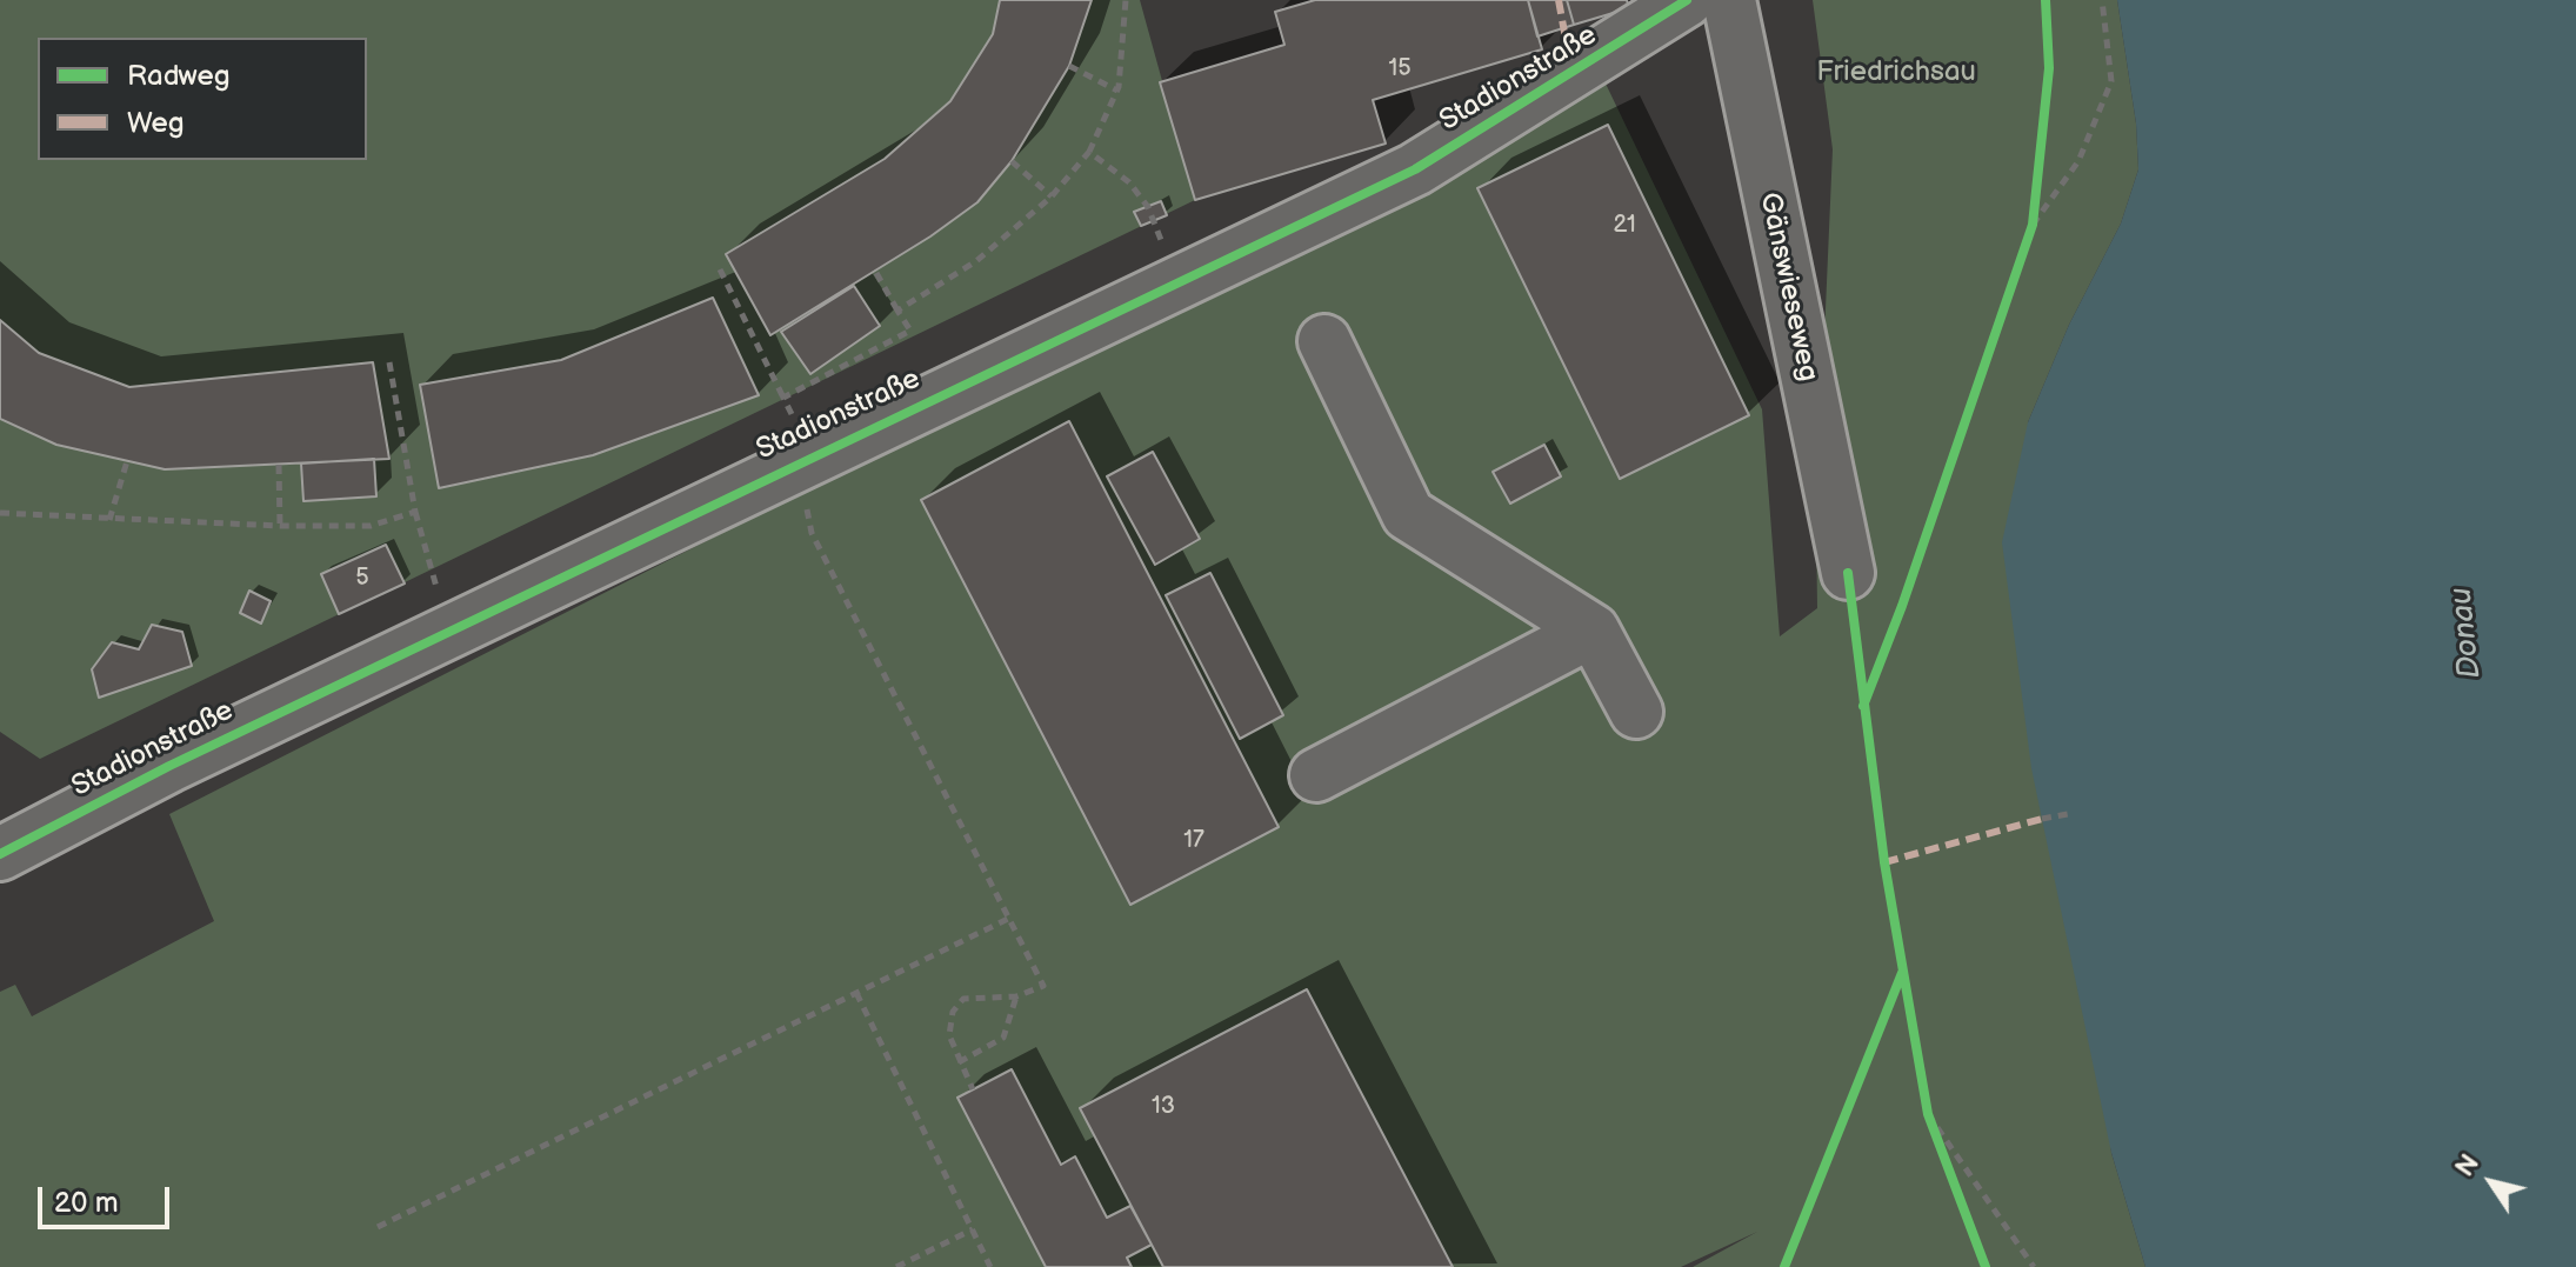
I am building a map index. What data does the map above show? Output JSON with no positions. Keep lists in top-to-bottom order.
{
  "streets": {
    "street": ["Stadionstraße", "Gänswieseweg"]
  },
  "water": ["Donau"],
  "parks": ["Friedrichsau"],
  "house_numbers": [
    "15",
    "21",
    "5",
    "17",
    "13"
  ],
  "legend": ["Radweg", "Weg"],
  "scale_bar": "20 m",
  "north": "top left"
}
